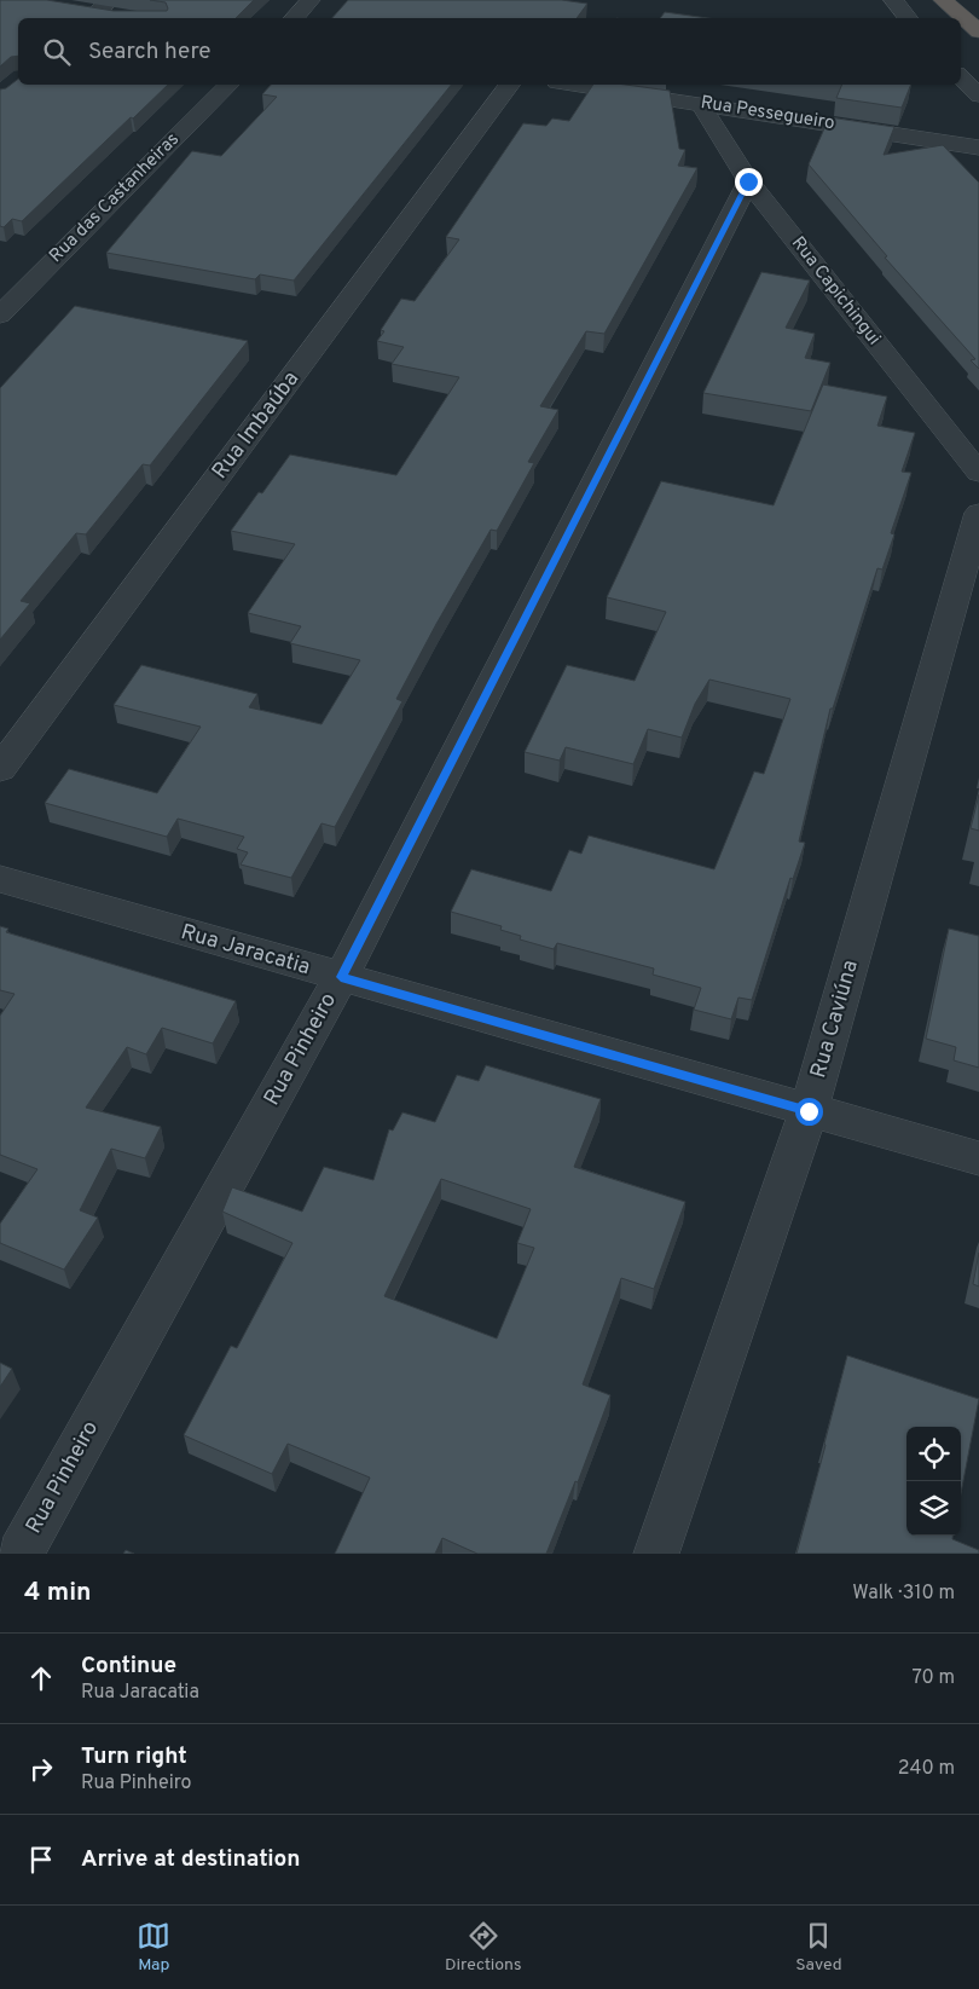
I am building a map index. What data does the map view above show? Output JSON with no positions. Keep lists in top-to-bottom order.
{
  "streets": {
    "street": [
      "Rua Pessegueiro",
      "Rua das Castanheiras",
      "Rua Capichingui",
      "Rua Imbaúba",
      "Rua Jaracatia",
      "Rua Caviúna",
      "Rua Pinheiro"
    ]
  },
  "crossings": [
    ["Rua Pessegueiro", "Rua Capichingui"],
    ["Rua Capichingui", "Rua Pinheiro"],
    ["Rua Jaracatia", "Rua Caviúna"],
    ["Rua Jaracatia", "Rua Pinheiro"]
  ],
  "page": {
    "search": "Search here",
    "heading": ["4 min", "Walk · 310 m"],
    "list": [
      ["Continue", "Rua Jaracatia", "70 m"],
      ["Turn right", "Rua Pinheiro", "240 m"],
      "Arrive at destination"
    ],
    "nav": ["Map", "Directions", "Saved"]
  }
}
